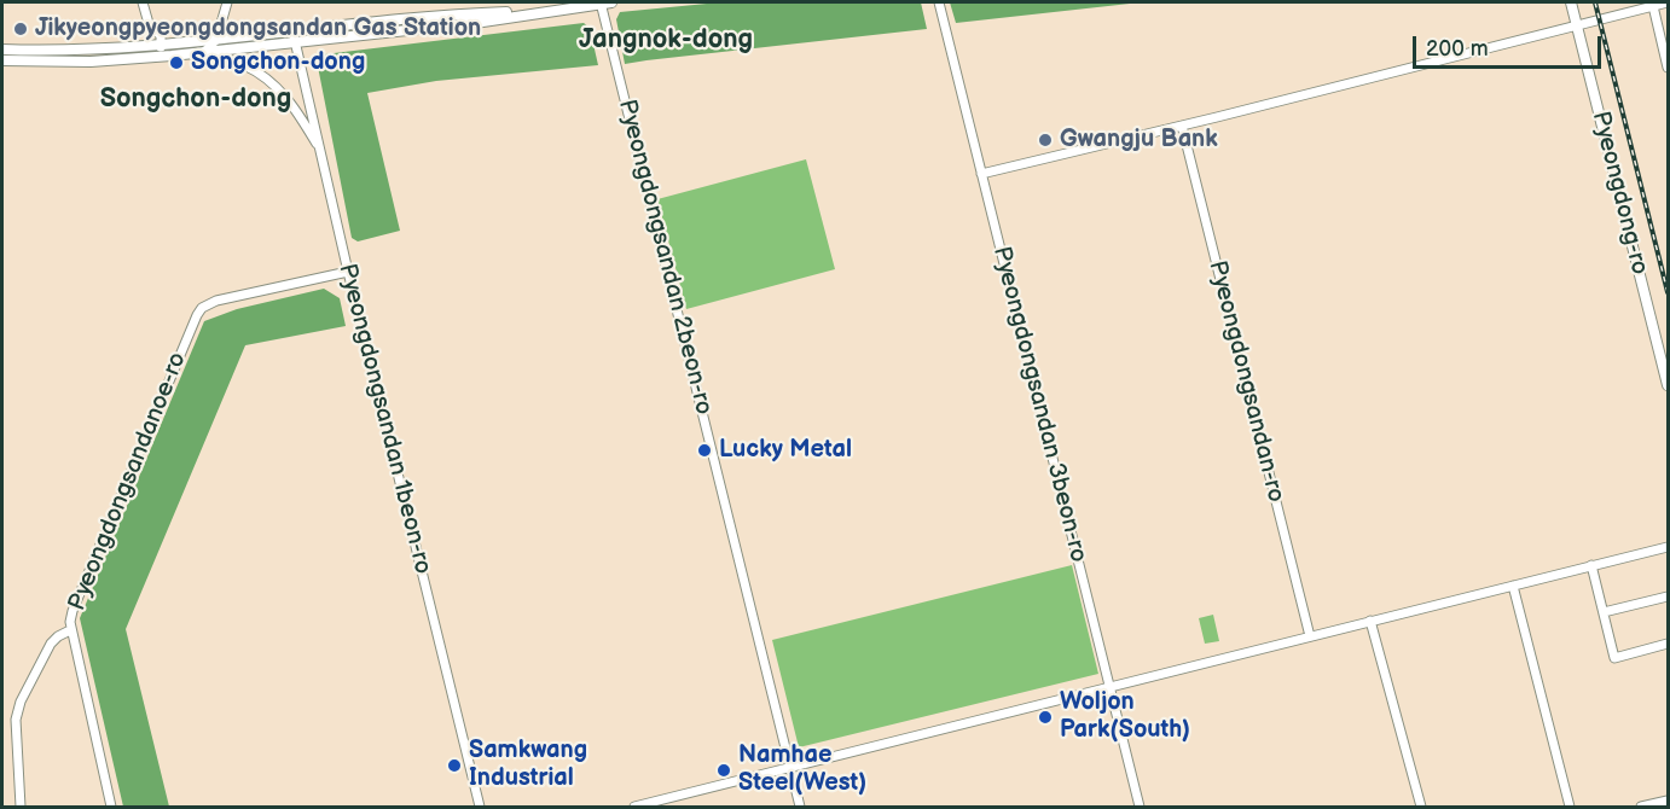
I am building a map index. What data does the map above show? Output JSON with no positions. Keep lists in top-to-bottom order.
{
  "streets": {
    "main road": ["Pyeongdong-ro"],
    "street": [
      "Pyeongdongsandan 2beon-ro",
      "Pyeongdongsandan-ro",
      "Pyeongdongsandan 3beon-ro",
      "Pyeongdongsandan 1beon-ro",
      "Pyeongdongsandanoe-ro"
    ]
  },
  "crossings": [
    ["Pyeongdongsandan 1beon-ro", "Pyeongdongsandanoe-ro"]
  ],
  "districts": ["Jangnok-dong", "Songchon-dong"],
  "places": [
    "Jikyeongpyeongdongsandan Gas Station",
    "Songchon-dong",
    "Gwangju Bank",
    "Lucky Metal",
    "Woljon Park(South)",
    "Samkwang Industrial",
    "Namhae Steel(West)"
  ],
  "scale_bar": "200 m"
}
